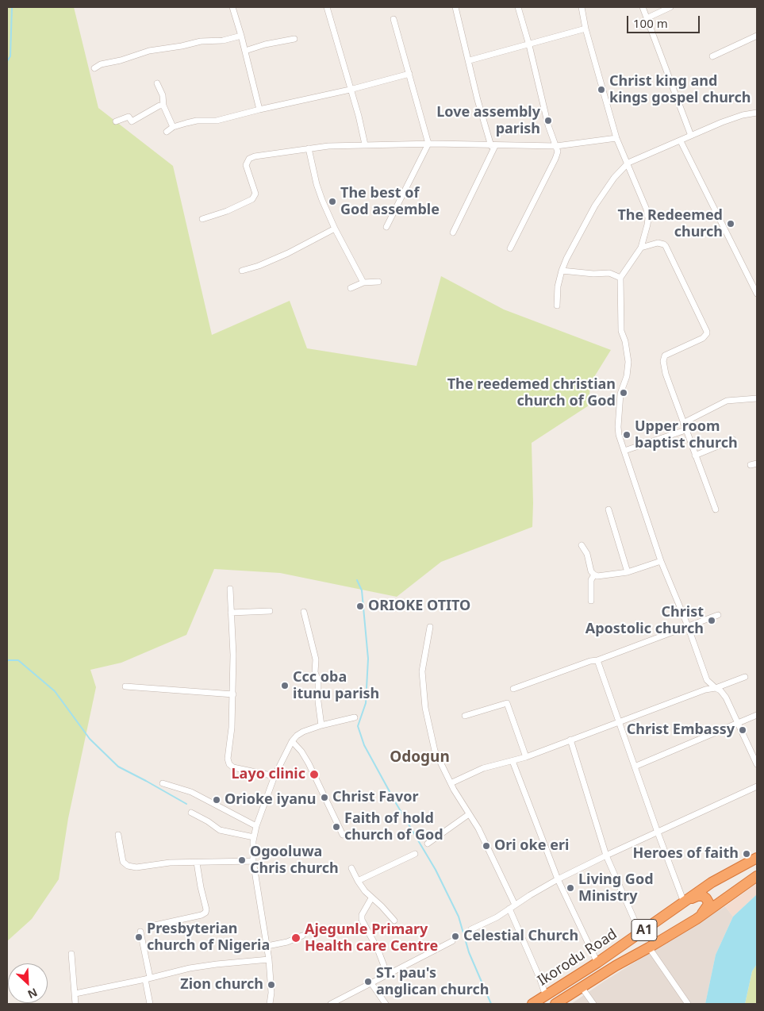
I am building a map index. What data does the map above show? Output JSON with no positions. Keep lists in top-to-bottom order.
{
  "streets": {
    "highway": ["A1", "Ikorodu Road"]
  },
  "districts": ["Odogun"],
  "places": [
    "Christ king and kings gospel church",
    "Love assembly parish",
    "The best of God assemble",
    "The Redeemed church",
    "The reedemed christian church of God",
    "Upper room baptist church",
    "ORIOKE OTITO",
    "Christ Apostolic church",
    "Ccc oba itunu parish",
    "Christ Embassy",
    "Layo clinic",
    "Christ Favor",
    "Orioke iyanu",
    "Faith of hold church of God",
    "Ori oke eri",
    "Heroes of faith",
    "Ogooluwa Chris church",
    "Living God Ministry",
    "Celestial Church",
    "Presbyterian church of Nigeria",
    "Ajegunle Primary Health care Centre",
    "ST. pau's anglican church",
    "Zion church"
  ],
  "scale_bar": "100 m",
  "north": "bottom right"
}
